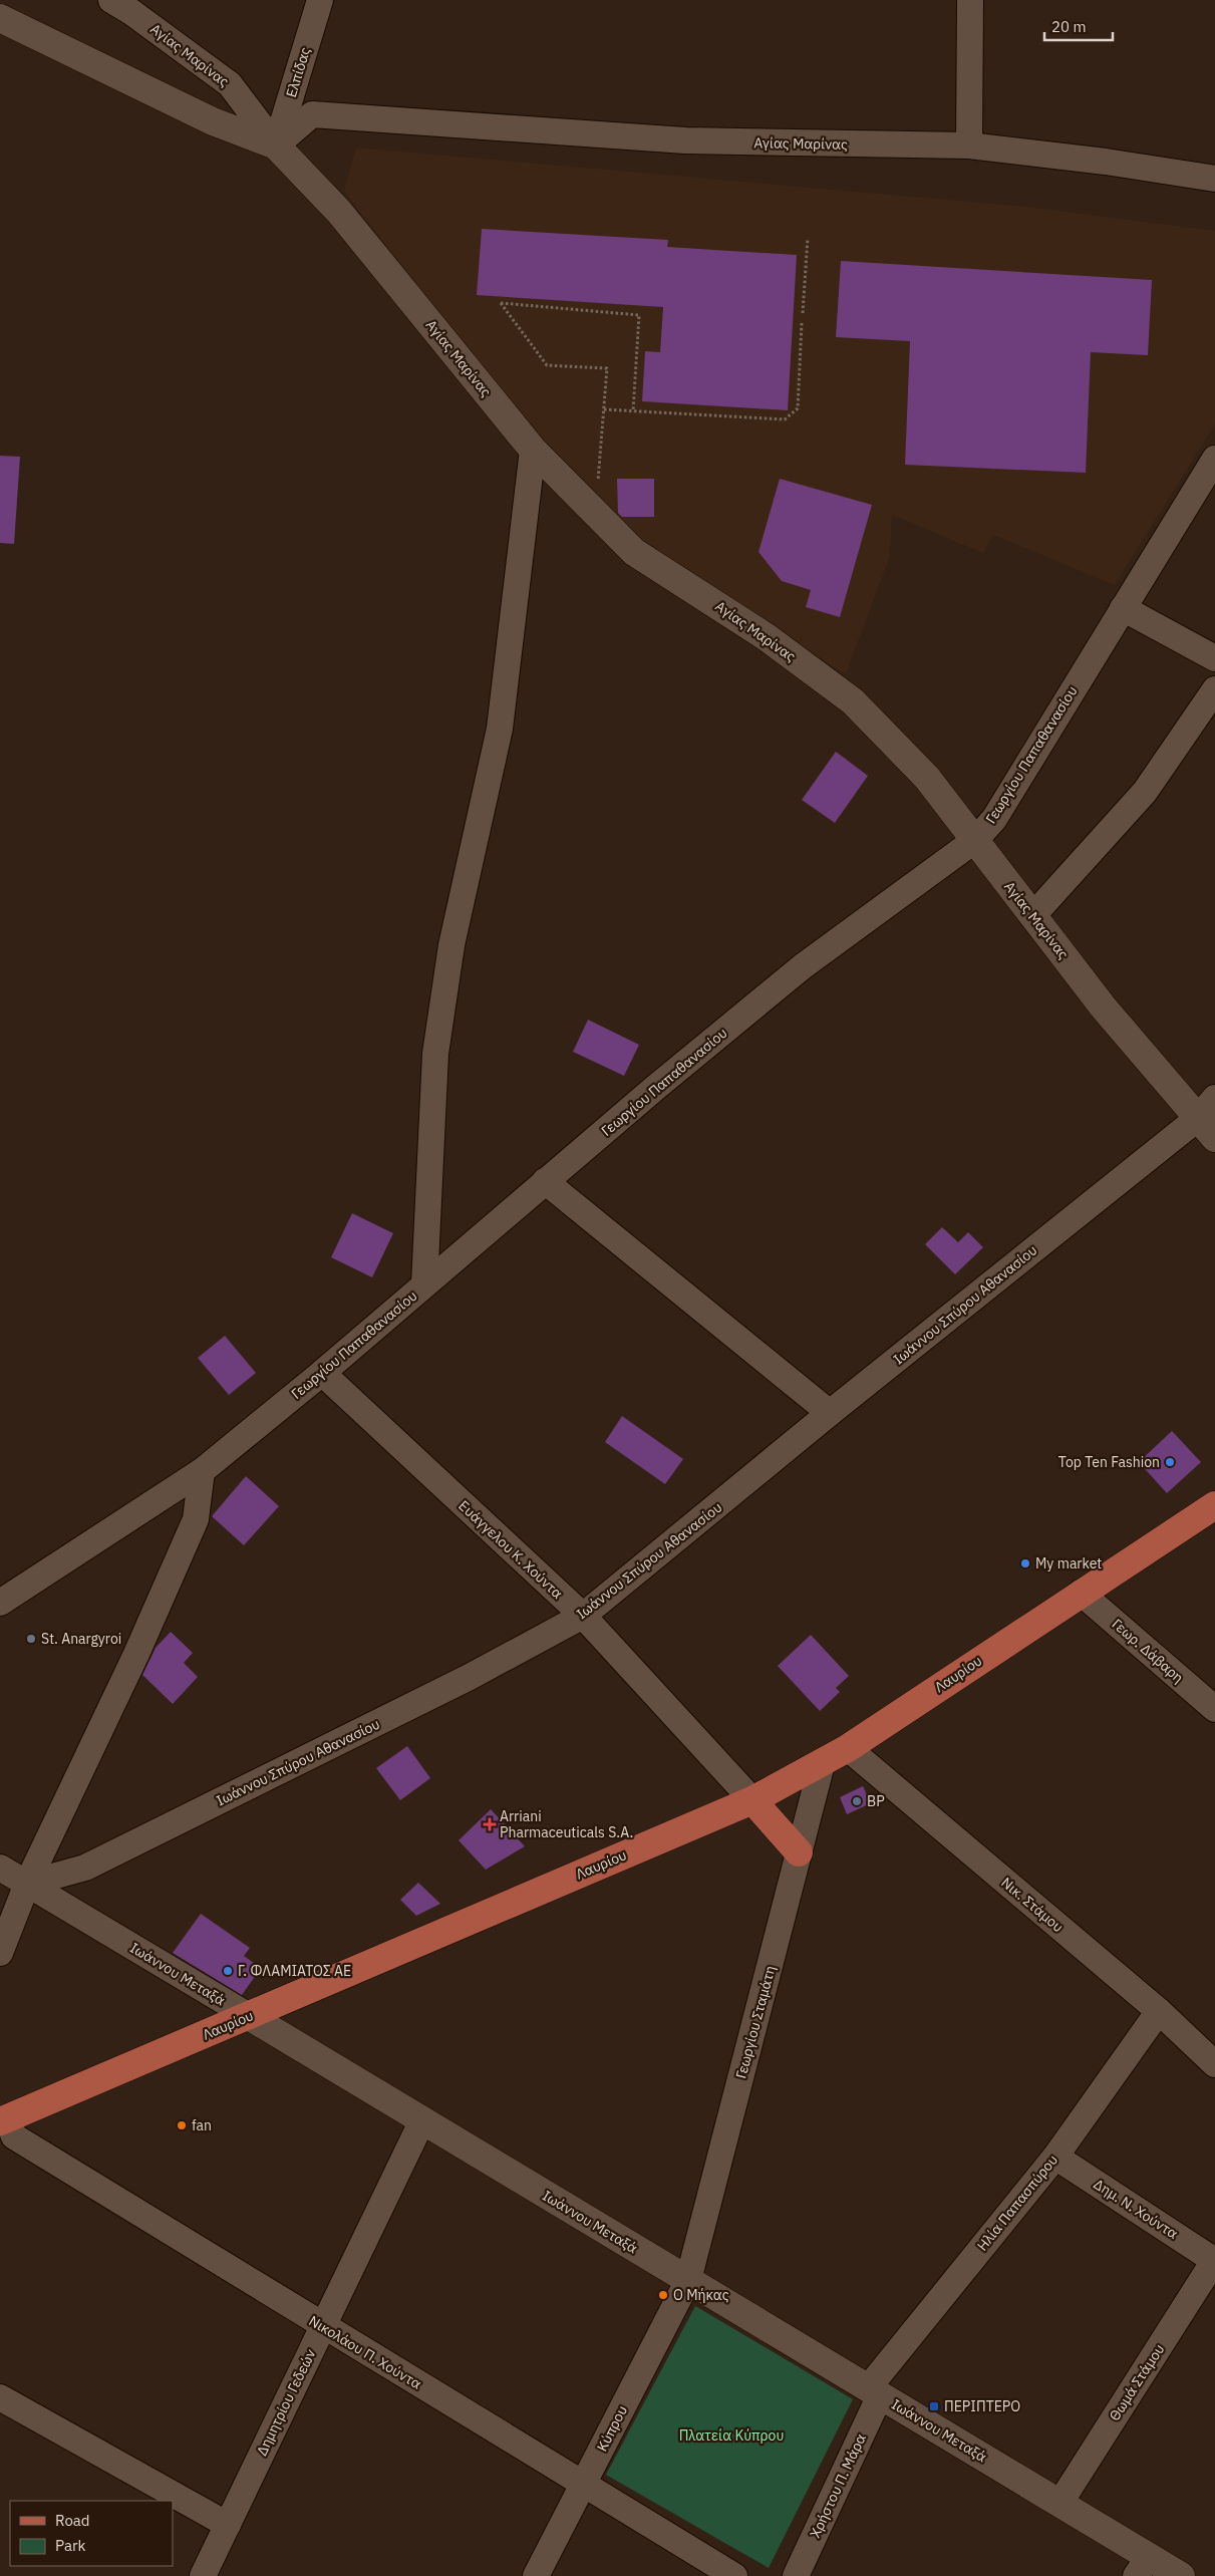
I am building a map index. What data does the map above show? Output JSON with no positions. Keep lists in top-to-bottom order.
{
  "streets": {
    "main road": ["Λαυρίου"],
    "street": [
      "Αγίας Μαρίνας",
      "Ελπίδας",
      "Γεωργίου Παπαθανασίου",
      "Ιωάννου Σπύρου Αθανασίου",
      "Ευάγγελου Κ. Χούντα",
      "Γεωρ. Δάβαρη",
      "Νικ. Στάμου",
      "Ιωάννου Μεταξά",
      "Γεωργίου Σταμάτη",
      "Ηλία Παπασπύρου",
      "Δημ. Ν. Χούντα",
      "Νικολάου Π. Χούντα",
      "Θωμά Στάμου",
      "Δημητρίου Γεδεών",
      "Κύπρου",
      "Χρήστου Π. Μάρα"
    ]
  },
  "crossings": [
    ["Αγίας Μαρίνας", "Ελπίδας"],
    ["Αγίας Μαρίνας", "Γεωργίου Παπαθανασίου"],
    ["Αγίας Μαρίνας", "Ιωάννου Σπύρου Αθανασίου"],
    ["Γεωργίου Παπαθανασίου", "Ευάγγελου Κ. Χούντα"],
    ["Ιωάννου Σπύρου Αθανασίου", "Ευάγγελου Κ. Χούντα"],
    ["Ιωάννου Σπύρου Αθανασίου", "Ιωάννου Μεταξά"],
    ["Ευάγγελου Κ. Χούντα", "Λαυρίου"],
    ["Γεωρ. Δάβαρη", "Λαυρίου"],
    ["Λαυρίου", "Νικ. Στάμου"],
    ["Λαυρίου", "Ιωάννου Μεταξά"],
    ["Λαυρίου", "Γεωργίου Σταμάτη"],
    ["Λαυρίου", "Νικολάου Π. Χούντα"],
    ["Νικ. Στάμου", "Ηλία Παπασπύρου"],
    ["Ιωάννου Μεταξά", "Γεωργίου Σταμάτη"],
    ["Ιωάννου Μεταξά", "Ηλία Παπασπύρου"],
    ["Ιωάννου Μεταξά", "Θωμά Στάμου"],
    ["Ιωάννου Μεταξά", "Δημητρίου Γεδεών"],
    ["Ιωάννου Μεταξά", "Κύπρου"],
    ["Ιωάννου Μεταξά", "Χρήστου Π. Μάρα"],
    ["Γεωργίου Σταμάτη", "Κύπρου"],
    ["Ηλία Παπασπύρου", "Δημ. Ν. Χούντα"],
    ["Ηλία Παπασπύρου", "Χρήστου Π. Μάρα"],
    ["Δημ. Ν. Χούντα", "Θωμά Στάμου"],
    ["Νικολάου Π. Χούντα", "Δημητρίου Γεδεών"],
    ["Νικολάου Π. Χούντα", "Κύπρου"]
  ],
  "parks": ["Πλατεία Κύπρου"],
  "places": {
    "other": [
      "Top Ten Fashion",
      "My market",
      "St. Anargyroi",
      "BP",
      "Γ. ΦΛΑΜΙΑΤΟΣ ΑΕ",
      "fan",
      "Ο Μήκας"
    ],
    "health": ["Arriani Pharmaceuticals S.A."],
    "transit": ["ΠΕΡΙΠΤΕΡΟ"]
  },
  "legend": ["Road", "Park"],
  "scale_bar": "20 m"
}
